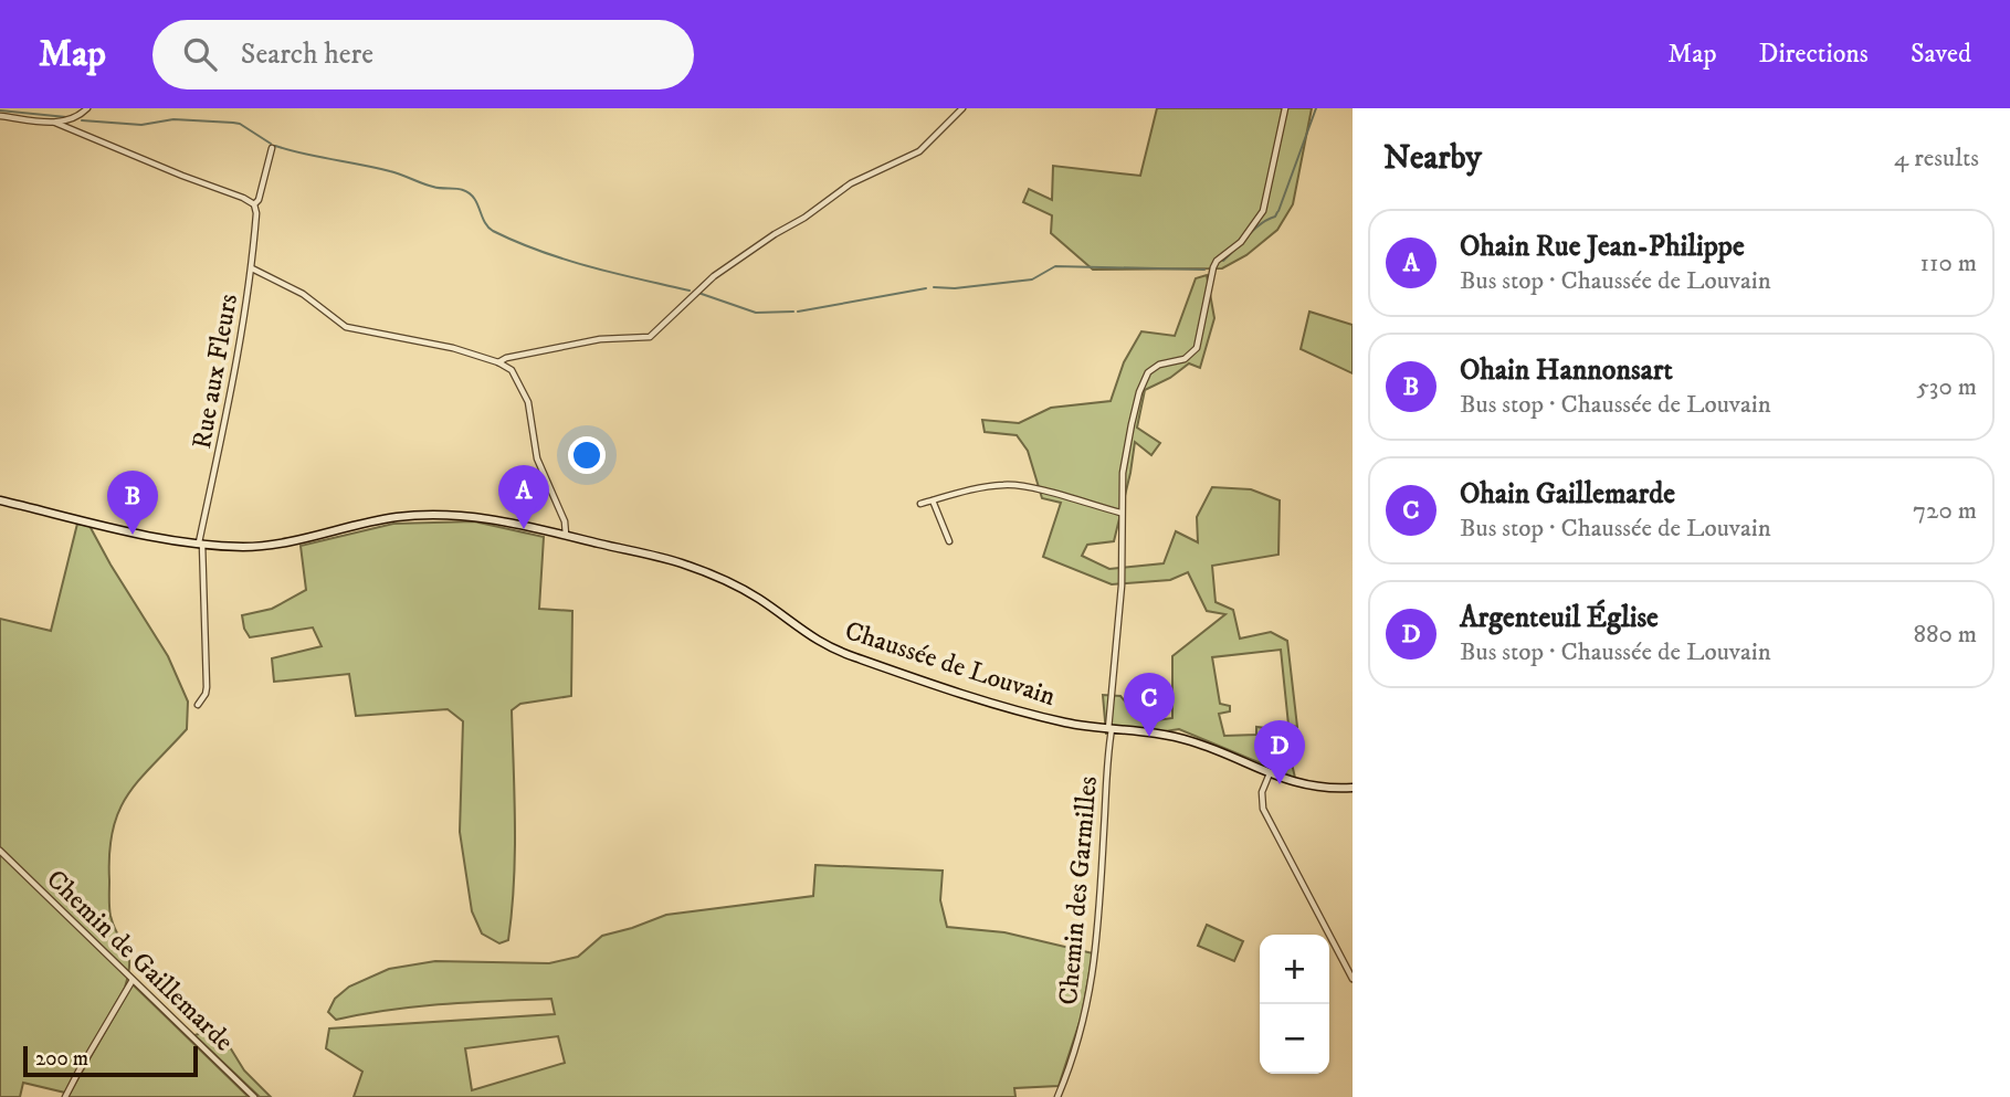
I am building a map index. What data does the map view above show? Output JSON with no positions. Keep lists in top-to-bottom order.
{
  "streets": {
    "main road": ["Chaussée de Louvain"],
    "street": ["Rue aux Fleurs", "Chemin des Garmilles", "Chemin de Gaillemarde"]
  },
  "crossings": [
    ["Rue aux Fleurs", "Chaussée de Louvain"],
    ["Chaussée de Louvain", "Chemin des Garmilles"]
  ],
  "scale_bar": "200 m",
  "page": {
    "header": "Map",
    "search": "Search here",
    "nav": ["Map", "Directions", "Saved"],
    "heading": ["Nearby", "4 results"],
    "list": [
      {
        "mark": "A",
        "name": "Ohain Rue Jean-Philippe",
        "note": "Bus stop · Chaussée de Louvain",
        "value": "110 m"
      },
      {
        "mark": "B",
        "name": "Ohain Hannonsart",
        "note": "Bus stop · Chaussée de Louvain",
        "value": "530 m"
      },
      {
        "mark": "C",
        "name": "Ohain Gaillemarde",
        "note": "Bus stop · Chaussée de Louvain",
        "value": "720 m"
      },
      {
        "mark": "D",
        "name": "Argenteuil Église",
        "note": "Bus stop · Chaussée de Louvain",
        "value": "880 m"
      }
    ],
    "pins": [
      "A",
      "B",
      "C",
      "D"
    ],
    "map_buttons": ["+", "−"],
    "scale": "200 m"
  }
}
